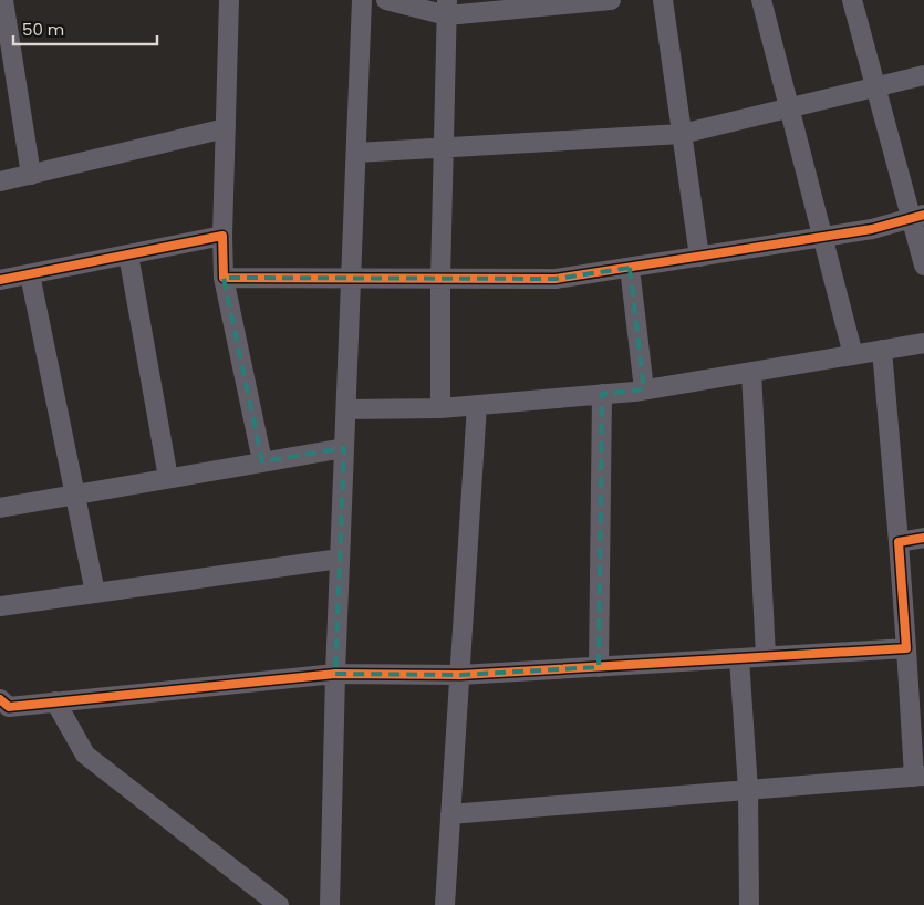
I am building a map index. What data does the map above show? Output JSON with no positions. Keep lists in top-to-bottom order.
{
  "scale_bar": "50 m"
}
